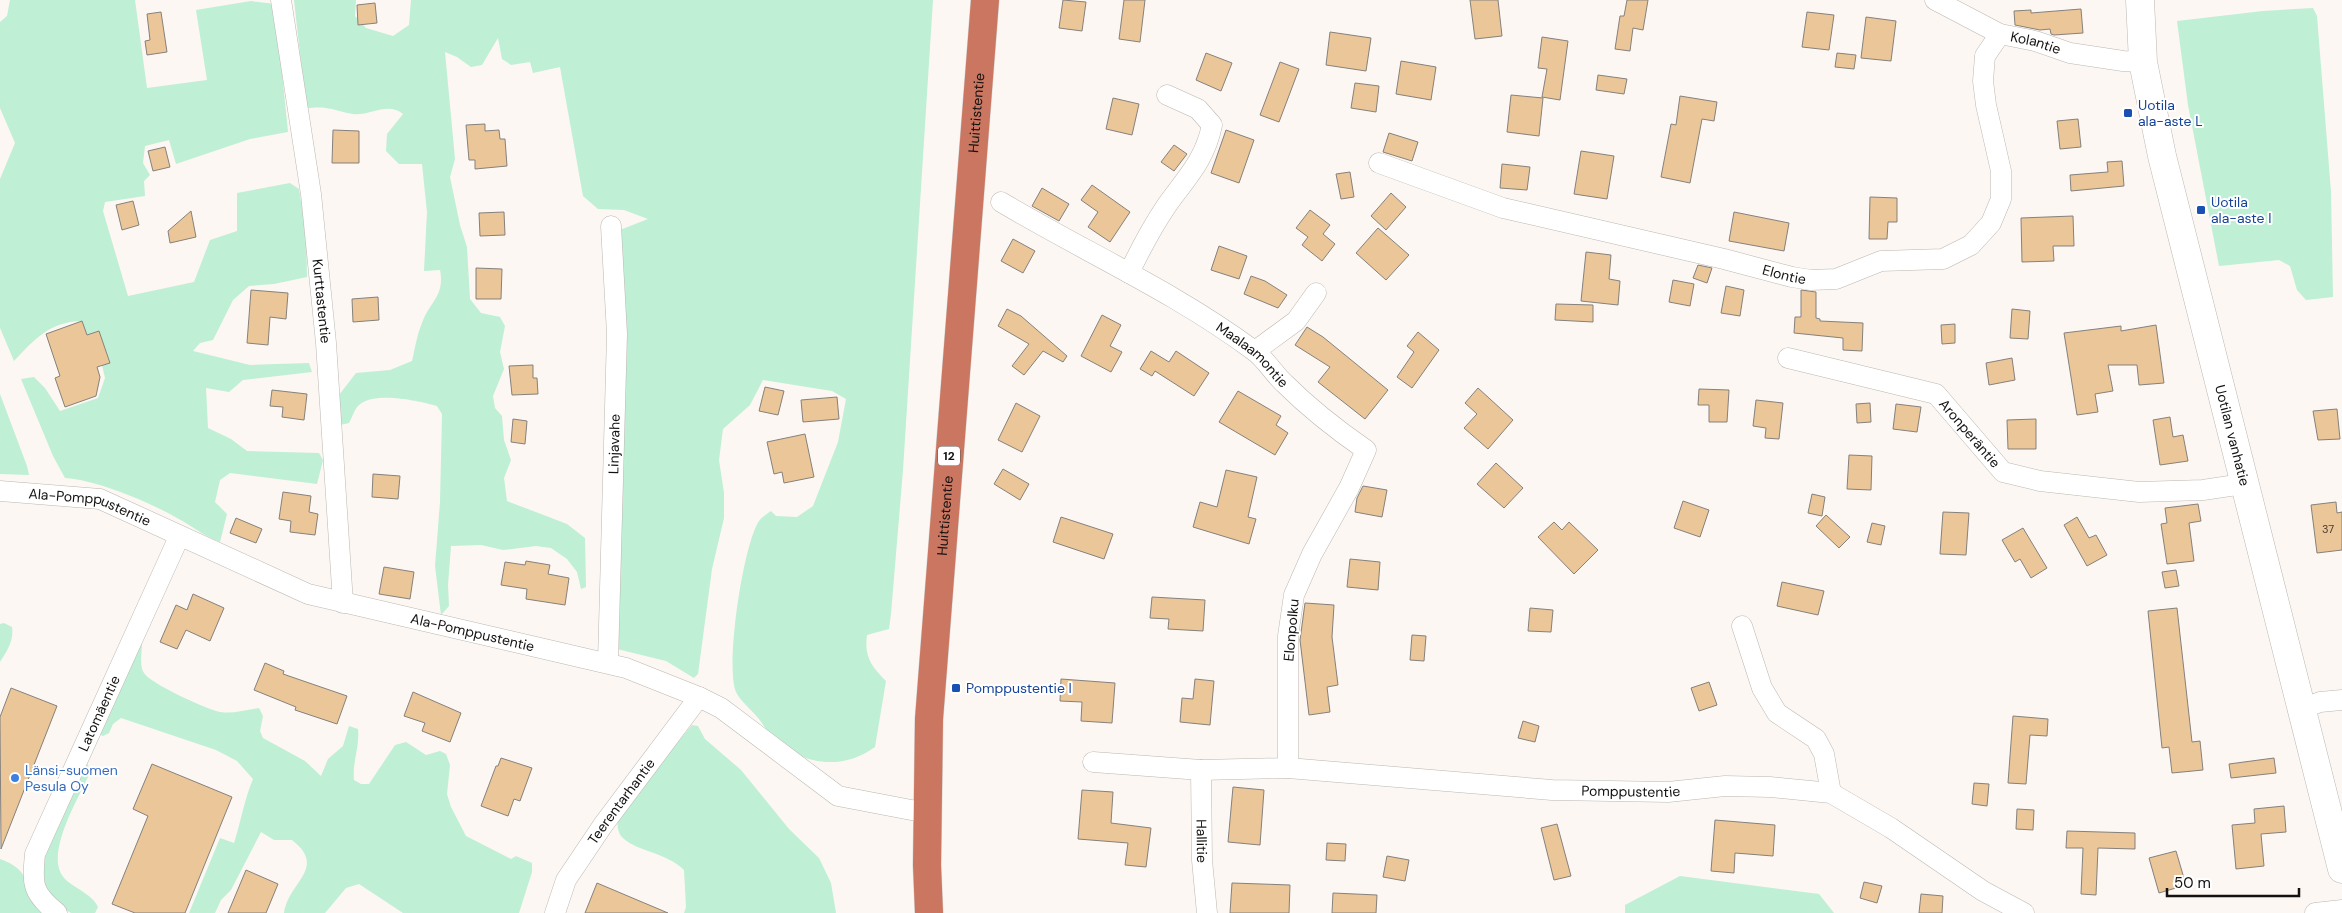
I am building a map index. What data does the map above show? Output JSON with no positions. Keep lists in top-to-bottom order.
{
  "streets": {
    "highway": ["Huittistentie", "12"],
    "main road": ["Uotilan vanhatie"],
    "street": [
      "Kolantie",
      "Elontie",
      "Kurttastentie",
      "Maalaamontie",
      "Aronperäntie",
      "Linjavahe",
      "Ala-Pomppustentie",
      "Elonpolku",
      "Latomäentie",
      "Pomppustentie",
      "Teerentarhantie",
      "Hallitie"
    ]
  },
  "crossings": [
    ["Kolantie", "Elontie"],
    ["Kolantie", "Uotilan vanhatie"],
    ["Huittistentie", "Ala-Pomppustentie"],
    ["Kurttastentie", "Ala-Pomppustentie"],
    ["Maalaamontie", "Elonpolku"],
    ["Aronperäntie", "Uotilan vanhatie"],
    ["Linjavahe", "Ala-Pomppustentie"],
    ["Ala-Pomppustentie", "Latomäentie"],
    ["Ala-Pomppustentie", "Teerentarhantie"],
    ["Elonpolku", "Pomppustentie"],
    ["Pomppustentie", "Hallitie"]
  ],
  "places": {
    "transit": ["Uotila ala-aste L", "Uotila ala-aste I", "Pomppustentie I"],
    "other": ["Länsi-suomen Pesula Oy"]
  },
  "house_numbers": ["37"],
  "scale_bar": "50 m"
}
